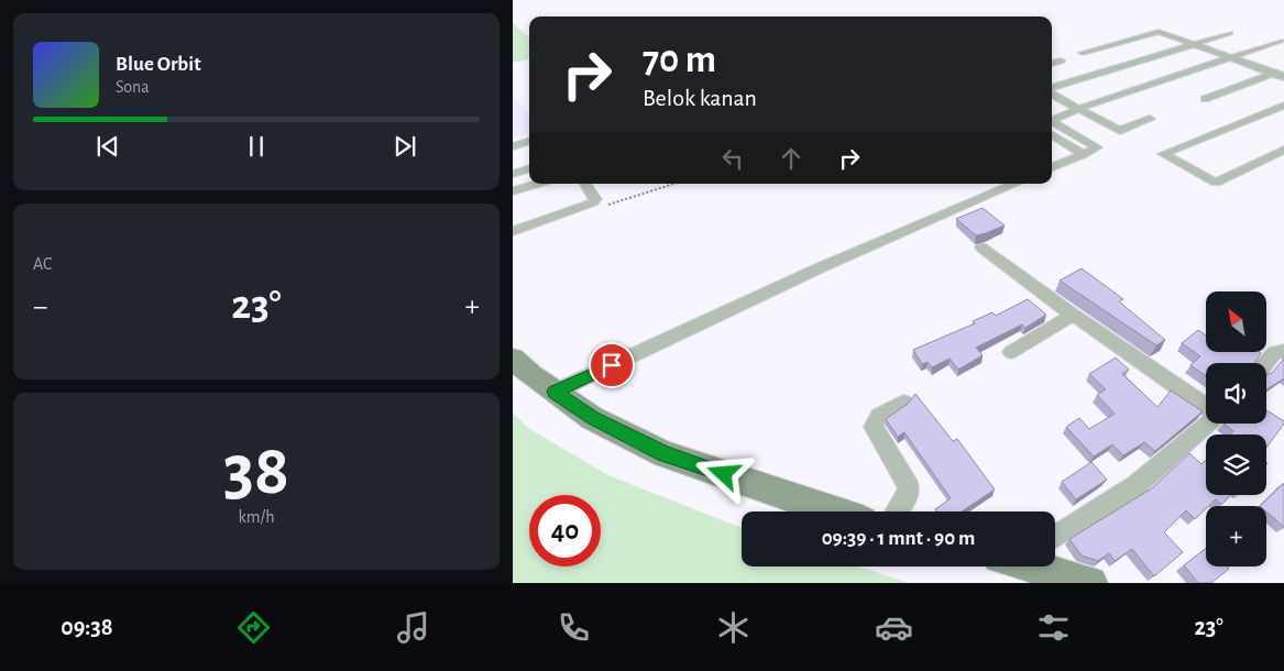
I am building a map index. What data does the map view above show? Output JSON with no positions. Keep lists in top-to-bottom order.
{
  "north": "top left",
  "page": {
    "turn": ["70 m", "Belok kanan"],
    "song": ["Blue Orbit", "Sona"],
    "tile": [
      "AC",
      ["38", "km/h"]
    ],
    "heat": ["−", "23°", "+"],
    "map_buttons": "+",
    "limit": "40",
    "trip": "09:39 · 1 mnt · 90 m",
    "tabs": ["09:38", "23°"]
  }
}
